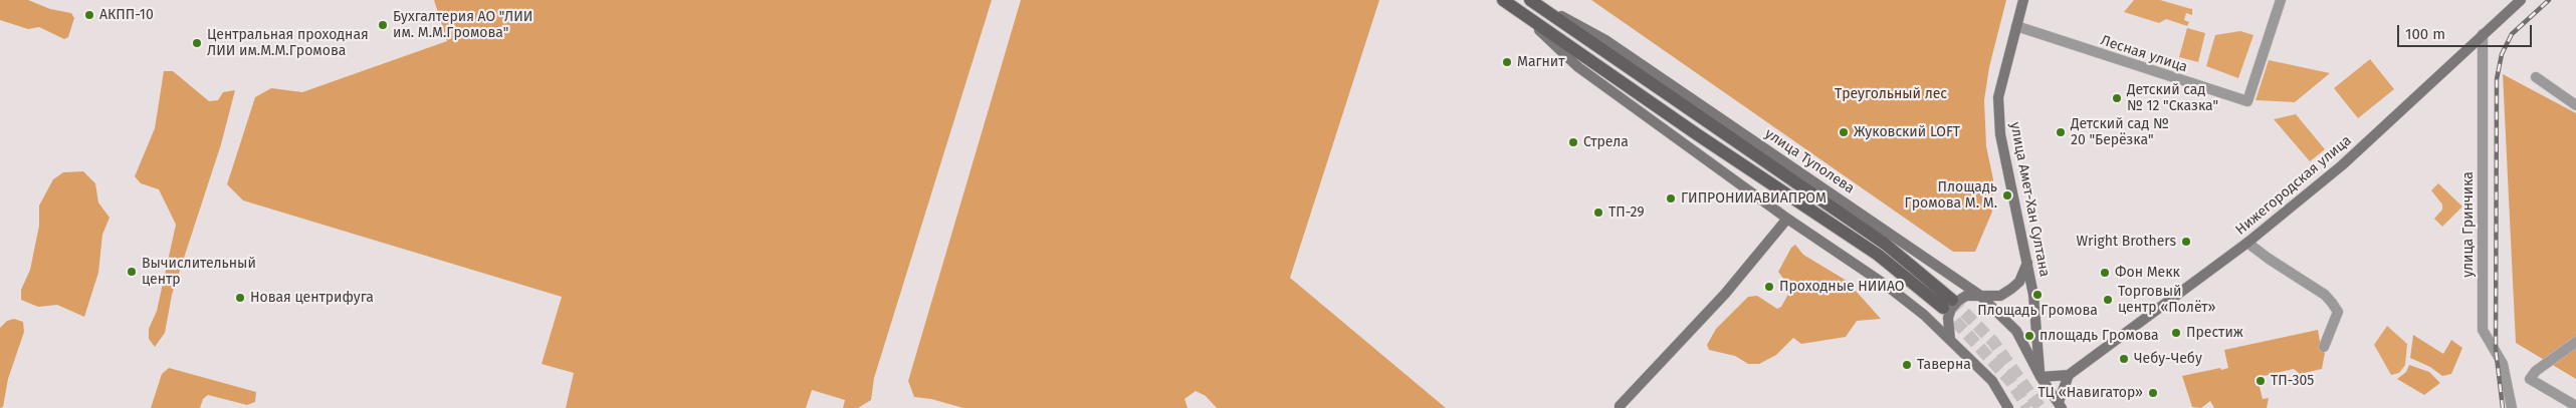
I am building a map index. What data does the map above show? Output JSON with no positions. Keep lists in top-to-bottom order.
{
  "streets": {
    "main road": ["улица Туполева", "Нижегородская улица", "улица Амет-Хан Султана"],
    "street": ["Лесная улица", "улица Гринчика"]
  },
  "crossings": [
    ["Лесная улица", "улица Амет-Хан Султана"],
    ["улица Туполева", "улица Амет-Хан Султана"],
    ["Нижегородская улица", "улица Гринчика"]
  ],
  "parks": ["Треугольный лес"],
  "places": [
    "АКПП-10",
    "Бухгалтерия АО \"ЛИИ им. М.М.Громова\"",
    "Центральная проходная ЛИИ им.М.М.Громова",
    "Магнит",
    "Детский сад № 12 \"Сказка\"",
    "Жуковский LOFT",
    "Детский сад № 20 \"Берёзка\"",
    "Стрела",
    "Площадь Громова М. М.",
    "ГИПРОНИИАВИАПРОМ",
    "ТП-29",
    "Wright Brothers",
    "Вычислительный центр",
    "Фон Мекк",
    "Проходные НИИАО",
    "Площадь Громова",
    "Новая центрифуга",
    "Торговый центр «Полёт»",
    "Престиж",
    "площадь Громова",
    "Чебу-Чебу",
    "Таверна",
    "ТП-305",
    "ТЦ «Навигатор»"
  ],
  "scale_bar": "100 m"
}
